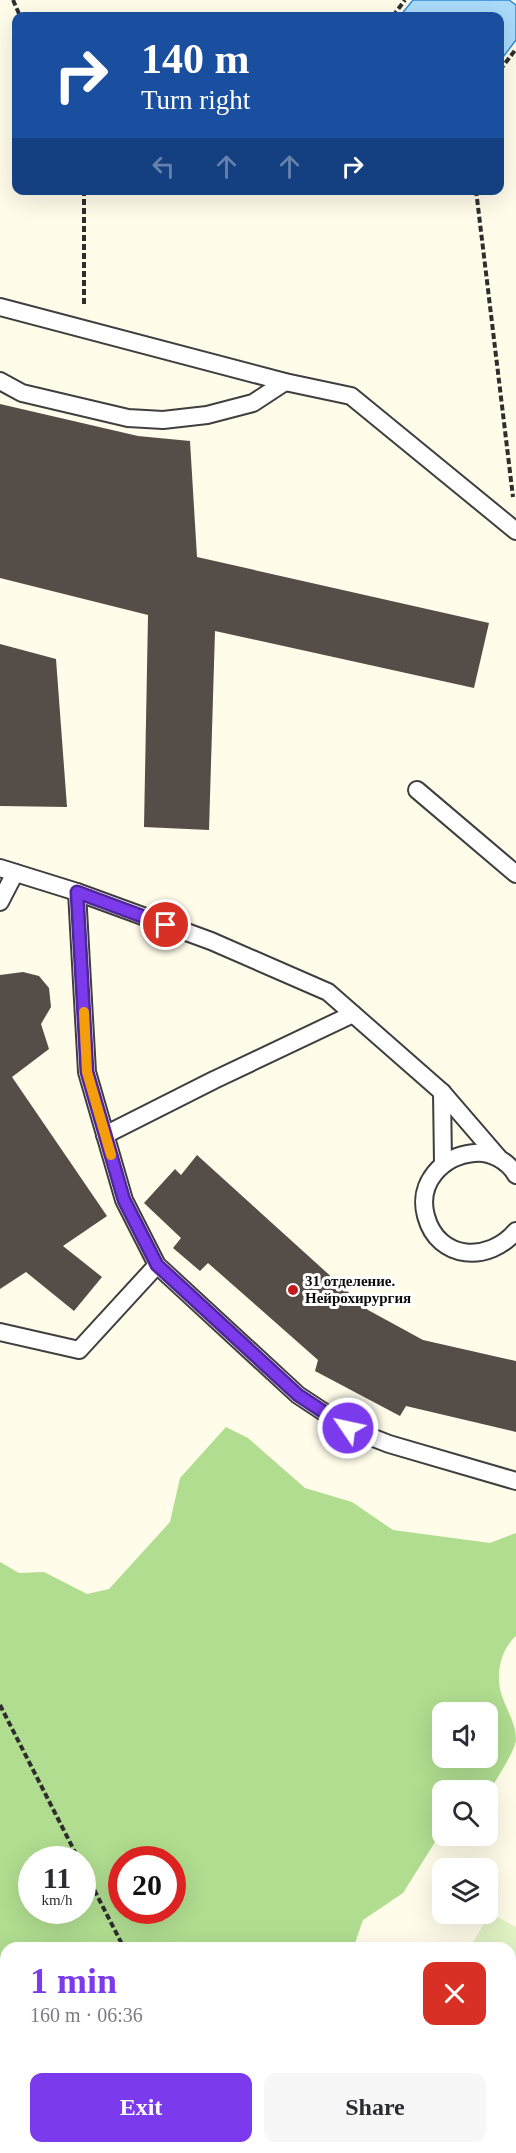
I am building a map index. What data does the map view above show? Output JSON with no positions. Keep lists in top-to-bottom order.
{
  "places": ["31 отделение. Нейрохирургия"],
  "page": {
    "turn": ["140 m", "Turn right"],
    "speed": "11 km/h",
    "limit": "20",
    "heading": ["1 min", "160 m · 06:36"],
    "buttons": ["Exit", "Share"]
  }
}
